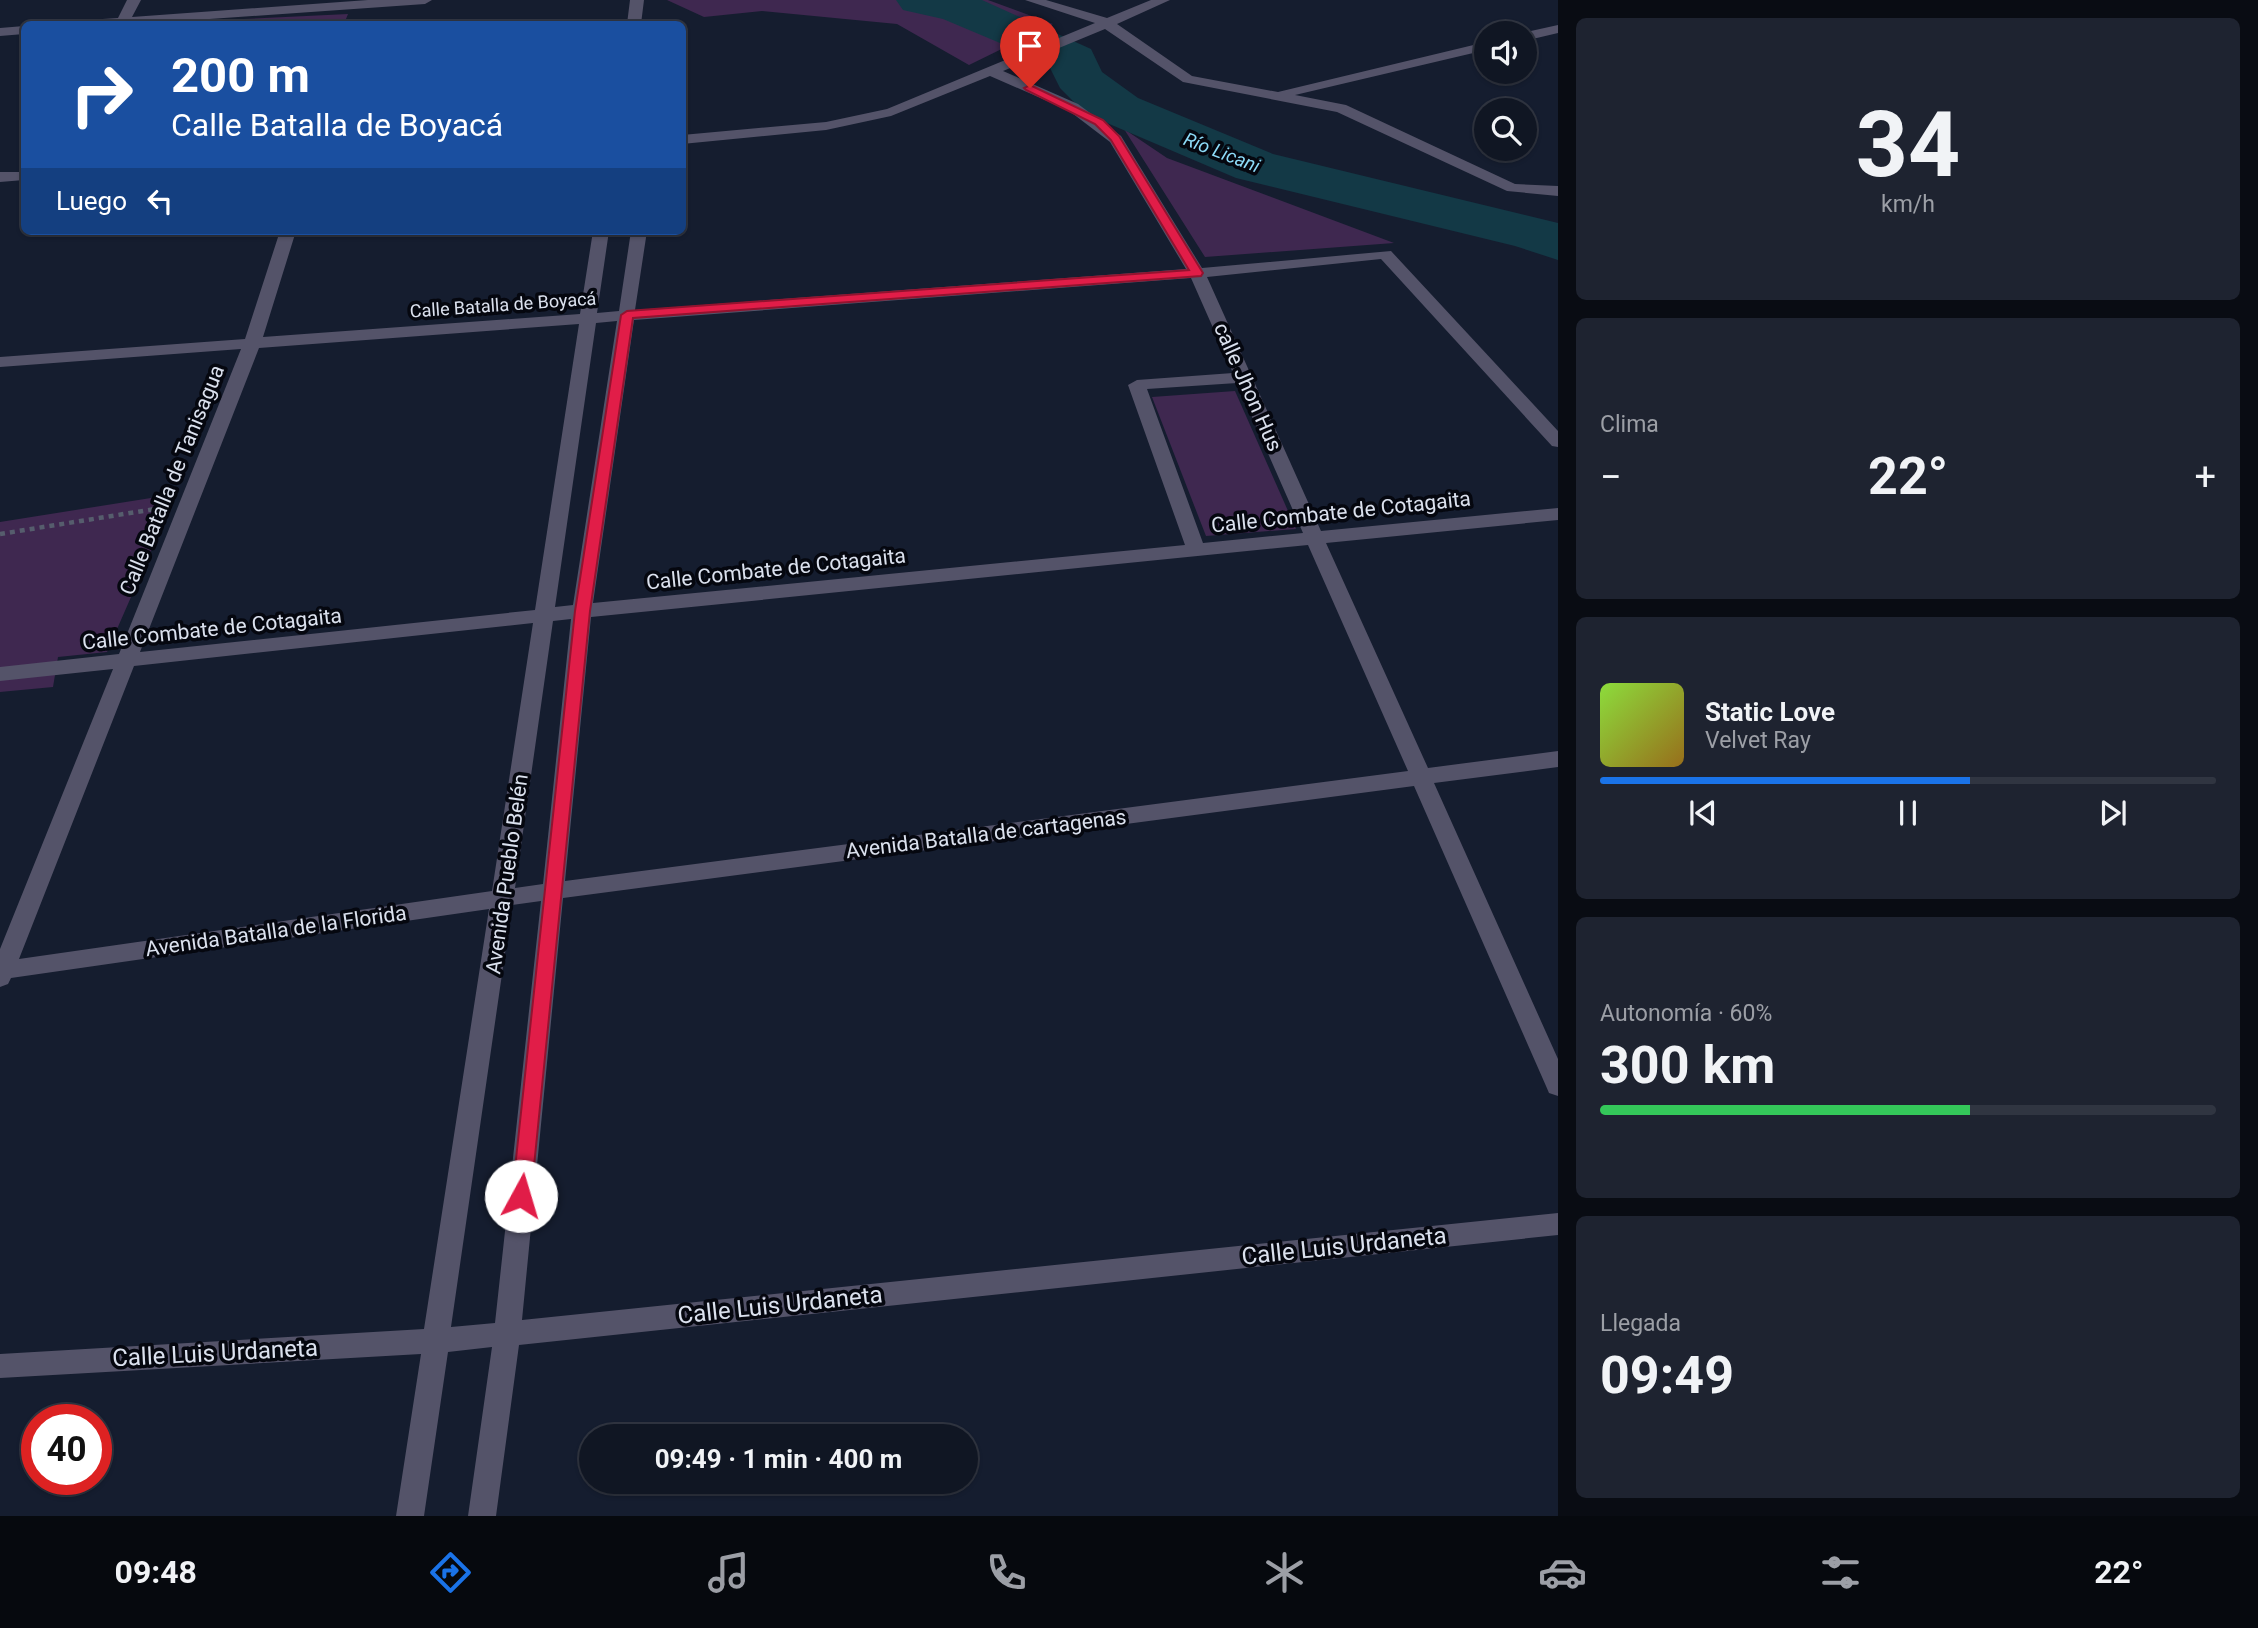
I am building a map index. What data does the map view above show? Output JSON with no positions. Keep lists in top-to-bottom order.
{
  "streets": {
    "street": [
      "Calle Batalla de Boyacá",
      "calle Jhon Hus",
      "Calle Batalla de Tanisagua",
      "Calle Combate de Cotagaita",
      "Avenida Batalla de cartagenas",
      "Avenida Pueblo Belén",
      "Avenida Batalla de la Florida",
      "Calle Luis Urdaneta"
    ]
  },
  "crossings": [
    ["Calle Batalla de Boyacá", "calle Jhon Hus"],
    ["Calle Batalla de Boyacá", "Calle Batalla de Tanisagua"],
    ["Calle Batalla de Boyacá", "Avenida Pueblo Belén"],
    ["calle Jhon Hus", "Calle Combate de Cotagaita"],
    ["calle Jhon Hus", "Avenida Batalla de cartagenas"],
    ["Calle Batalla de Tanisagua", "Calle Combate de Cotagaita"],
    ["Calle Batalla de Tanisagua", "Avenida Batalla de la Florida"],
    ["Calle Combate de Cotagaita", "Avenida Pueblo Belén"],
    ["Avenida Batalla de cartagenas", "Avenida Pueblo Belén"],
    ["Avenida Batalla de cartagenas", "Avenida Batalla de la Florida"],
    ["Avenida Pueblo Belén", "Avenida Batalla de la Florida"],
    ["Avenida Pueblo Belén", "Calle Luis Urdaneta"]
  ],
  "water": ["Río Licani"],
  "page": {
    "tile": [
      ["34", "km/h"],
      "Clima",
      ["Autonomía · 60%", "300 km"],
      ["Llegada", "09:49"]
    ],
    "turn": ["200 m", "Calle Batalla de Boyacá"],
    "then": "Luego",
    "heat": ["−", "22°", "+"],
    "song": ["Static Love", "Velvet Ray"],
    "limit": "40",
    "trip": "09:49 · 1 min · 400 m",
    "tabs": ["09:48", "22°"]
  }
}
